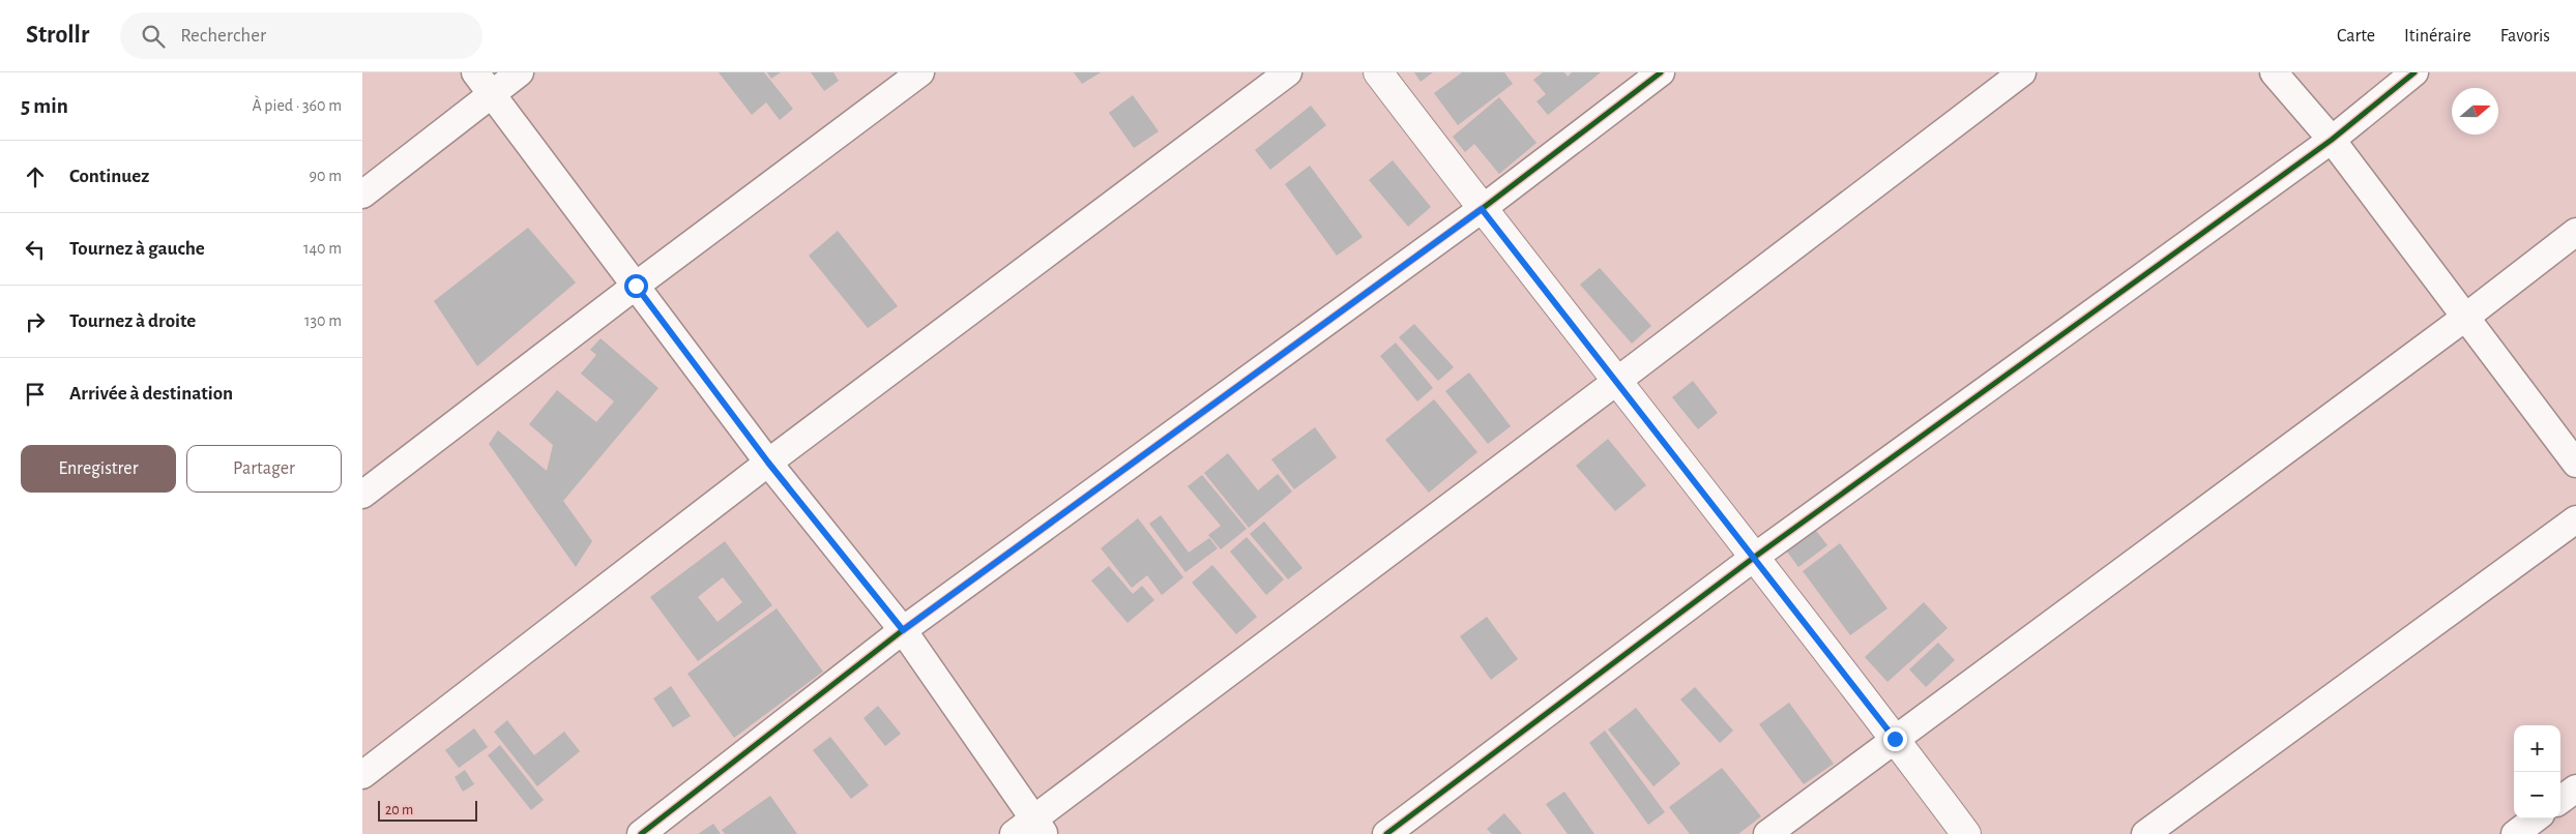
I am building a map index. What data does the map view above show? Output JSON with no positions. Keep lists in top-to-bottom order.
{
  "scale_bar": "20 m",
  "north": "right",
  "page": {
    "header": "Strollr",
    "search": "Rechercher",
    "nav": ["Carte", "Itinéraire", "Favoris"],
    "heading": ["5 min", "À pied · 360 m"],
    "list": [
      ["Continuez", "90 m"],
      ["Tournez à gauche", "140 m"],
      ["Tournez à droite", "130 m"],
      "Arrivée à destination"
    ],
    "buttons": ["Enregistrer", "Partager"],
    "map_buttons": ["+", "−"],
    "scale": "20 m"
  }
}
